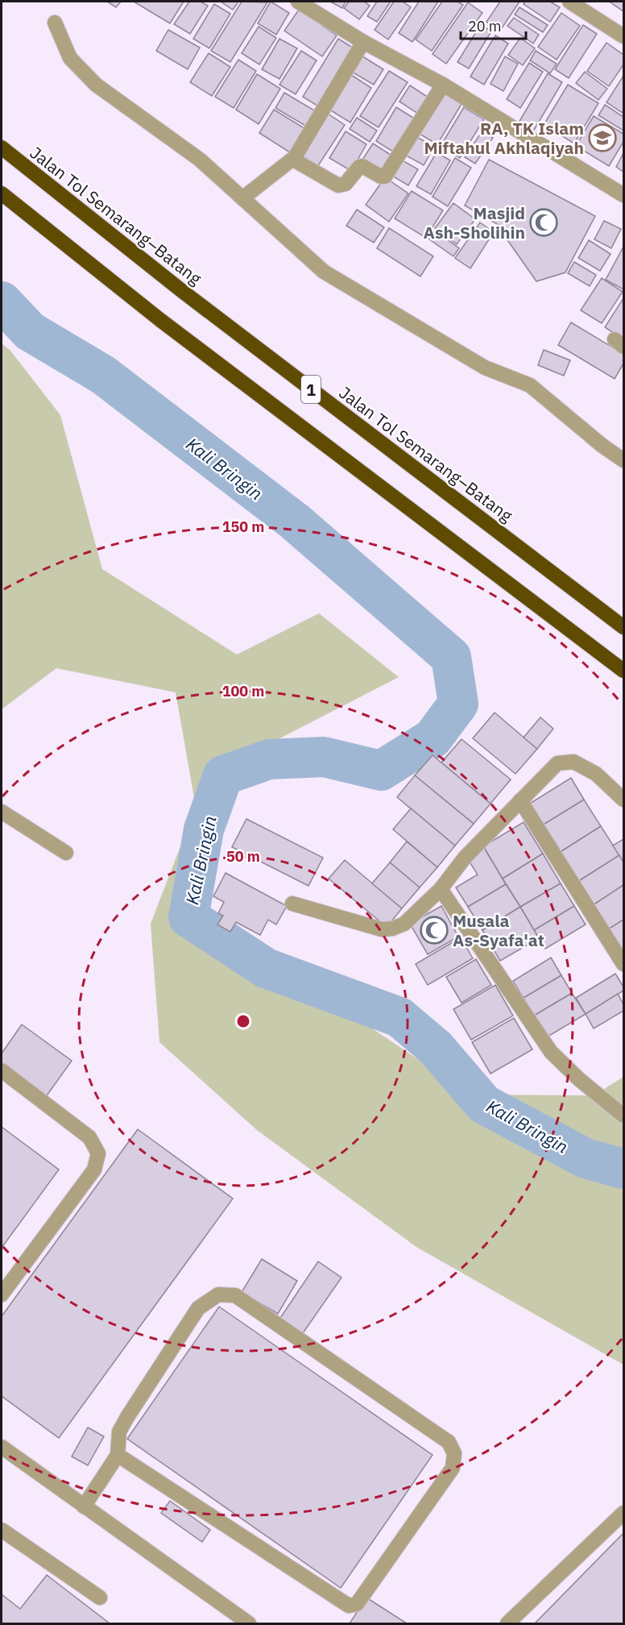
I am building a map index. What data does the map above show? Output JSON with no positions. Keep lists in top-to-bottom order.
{
  "streets": {
    "highway": ["Jalan Tol Semarang–Batang", "1"]
  },
  "water": ["Kali Bringin"],
  "places": {
    "school or university": ["RA, TK Islam Miftahul Akhlaqiyah"],
    "mosque": ["Masjid Ash-Sholihin", "Musala As-Syafa'at"]
  },
  "scale_bar": "20 m",
  "rings": ["150 m", "100 m", "50 m"]
}
